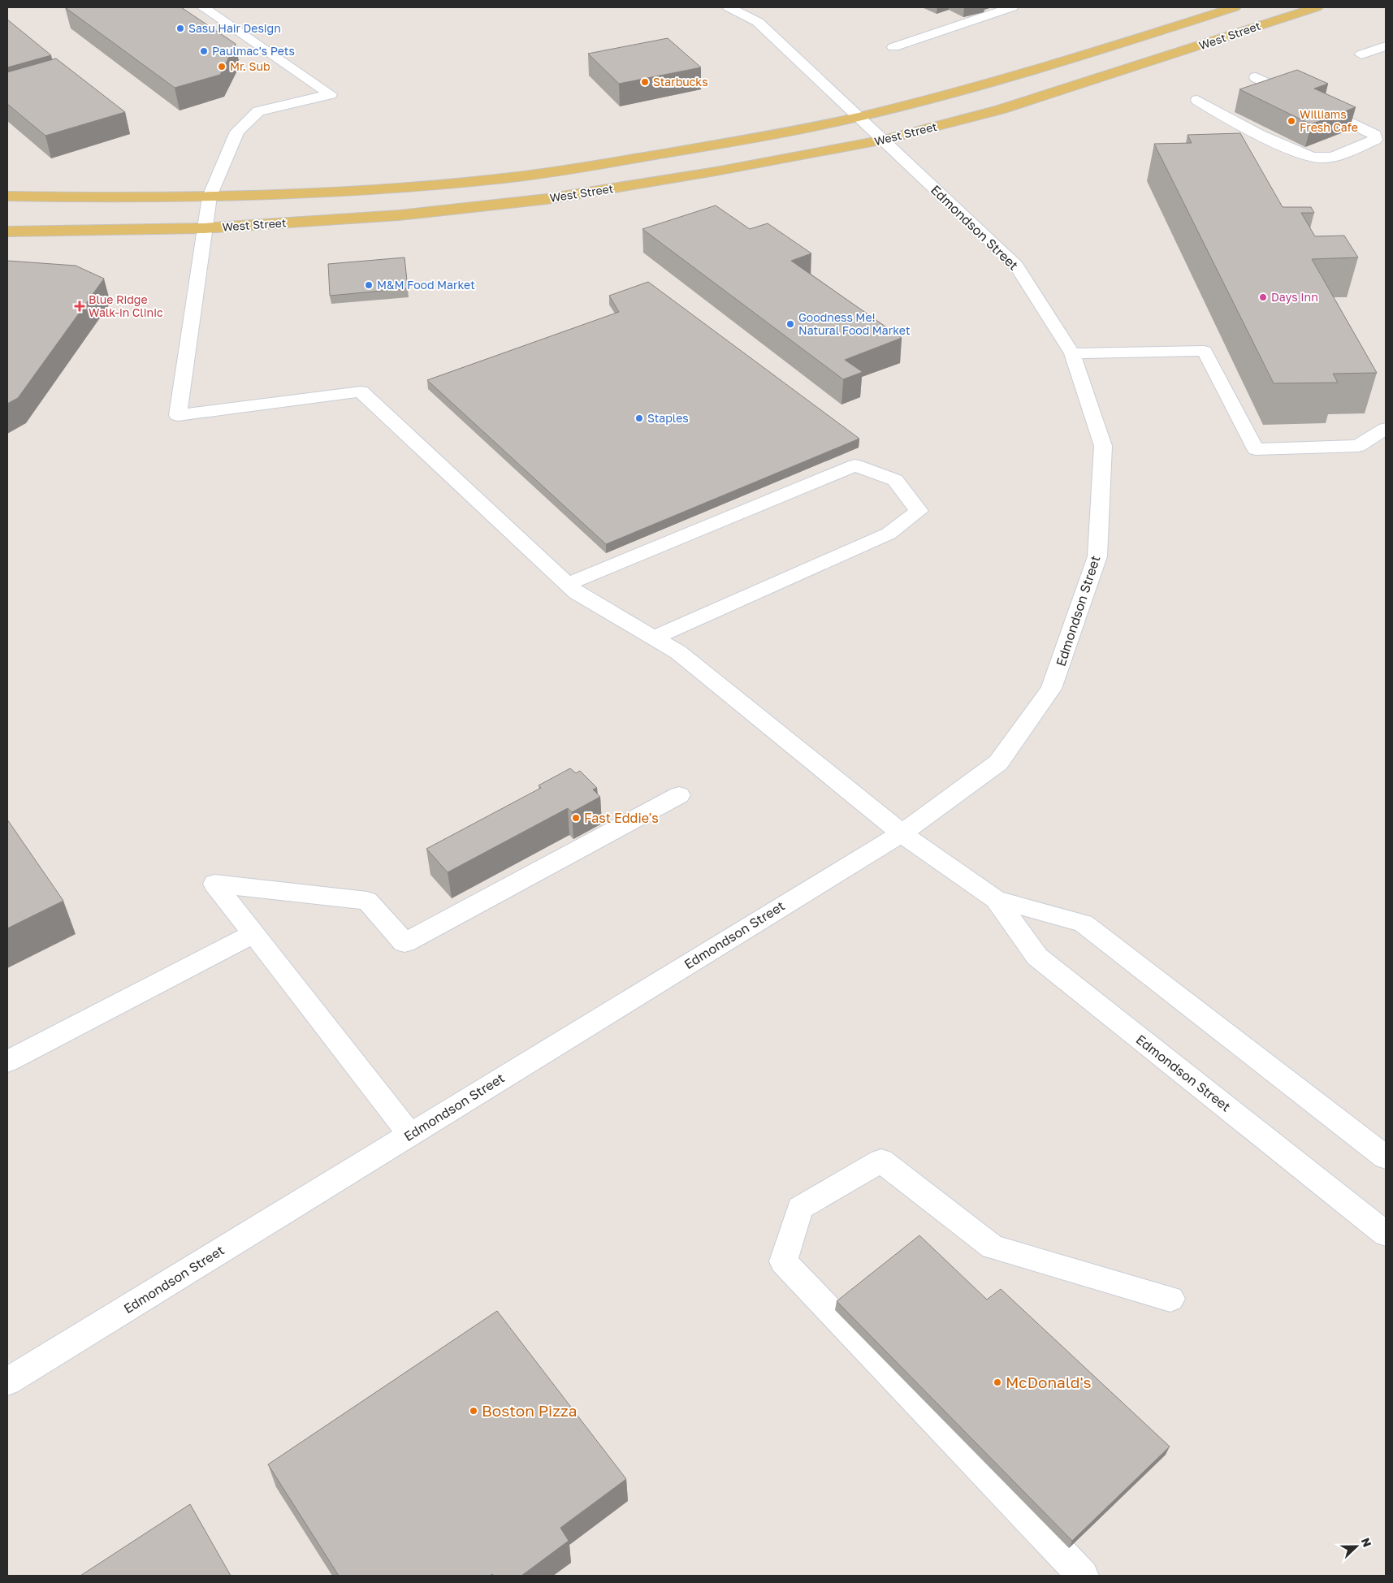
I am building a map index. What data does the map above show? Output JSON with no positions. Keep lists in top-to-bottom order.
{
  "streets": {
    "main road": ["West Street"],
    "street": ["Edmondson Street"]
  },
  "crossings": [
    ["West Street", "Edmondson Street"]
  ],
  "places": {
    "other": [
      "Sasu Hair Design",
      "Paulmac's Pets",
      "Mr. Sub",
      "Starbucks",
      "Williams Fresh Cafe",
      "M&M Food Market",
      "Days Inn",
      "Goodness Me! Natural Food Market",
      "Staples",
      "Fast Eddie's",
      "McDonald's",
      "Boston Pizza"
    ],
    "health": ["Blue Ridge Walk-in Clinic"]
  },
  "north": "right"
}
